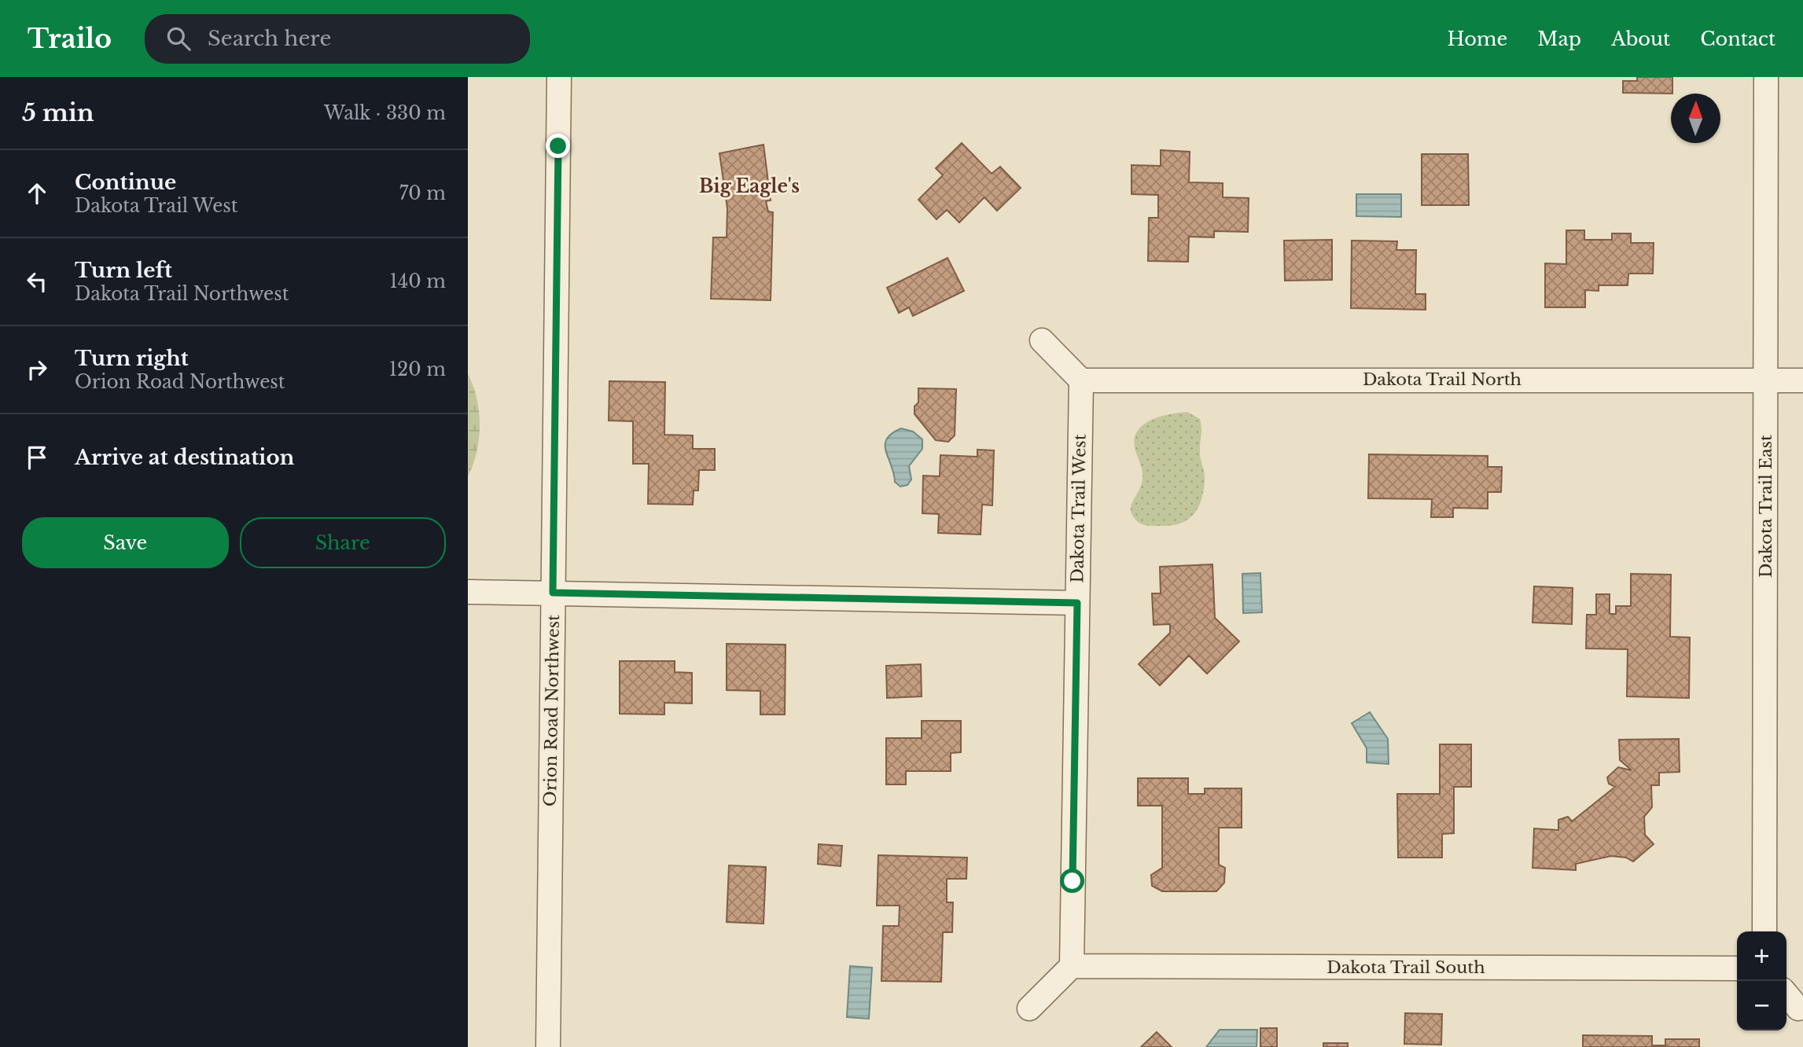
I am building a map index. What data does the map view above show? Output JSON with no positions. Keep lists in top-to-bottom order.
{
  "streets": {
    "street": [
      "Dakota Trail North",
      "Dakota Trail East",
      "Dakota Trail West",
      "Orion Road Northwest",
      "Dakota Trail South"
    ]
  },
  "crossings": [
    ["Dakota Trail North", "Dakota Trail East"],
    ["Dakota Trail North", "Dakota Trail West"],
    ["Dakota Trail West", "Dakota Trail South"]
  ],
  "districts": ["Big Eagle's"],
  "north": "top",
  "page": {
    "header": "Trailo",
    "search": "Search here",
    "nav": [
      "Home",
      "Map",
      "About",
      "Contact"
    ],
    "heading": ["5 min", "Walk · 330 m"],
    "list": [
      ["Continue", "Dakota Trail West", "70 m"],
      ["Turn left", "Dakota Trail Northwest", "140 m"],
      ["Turn right", "Orion Road Northwest", "120 m"],
      "Arrive at destination"
    ],
    "buttons": ["Save", "Share"],
    "map_buttons": ["+", "−"]
  }
}
